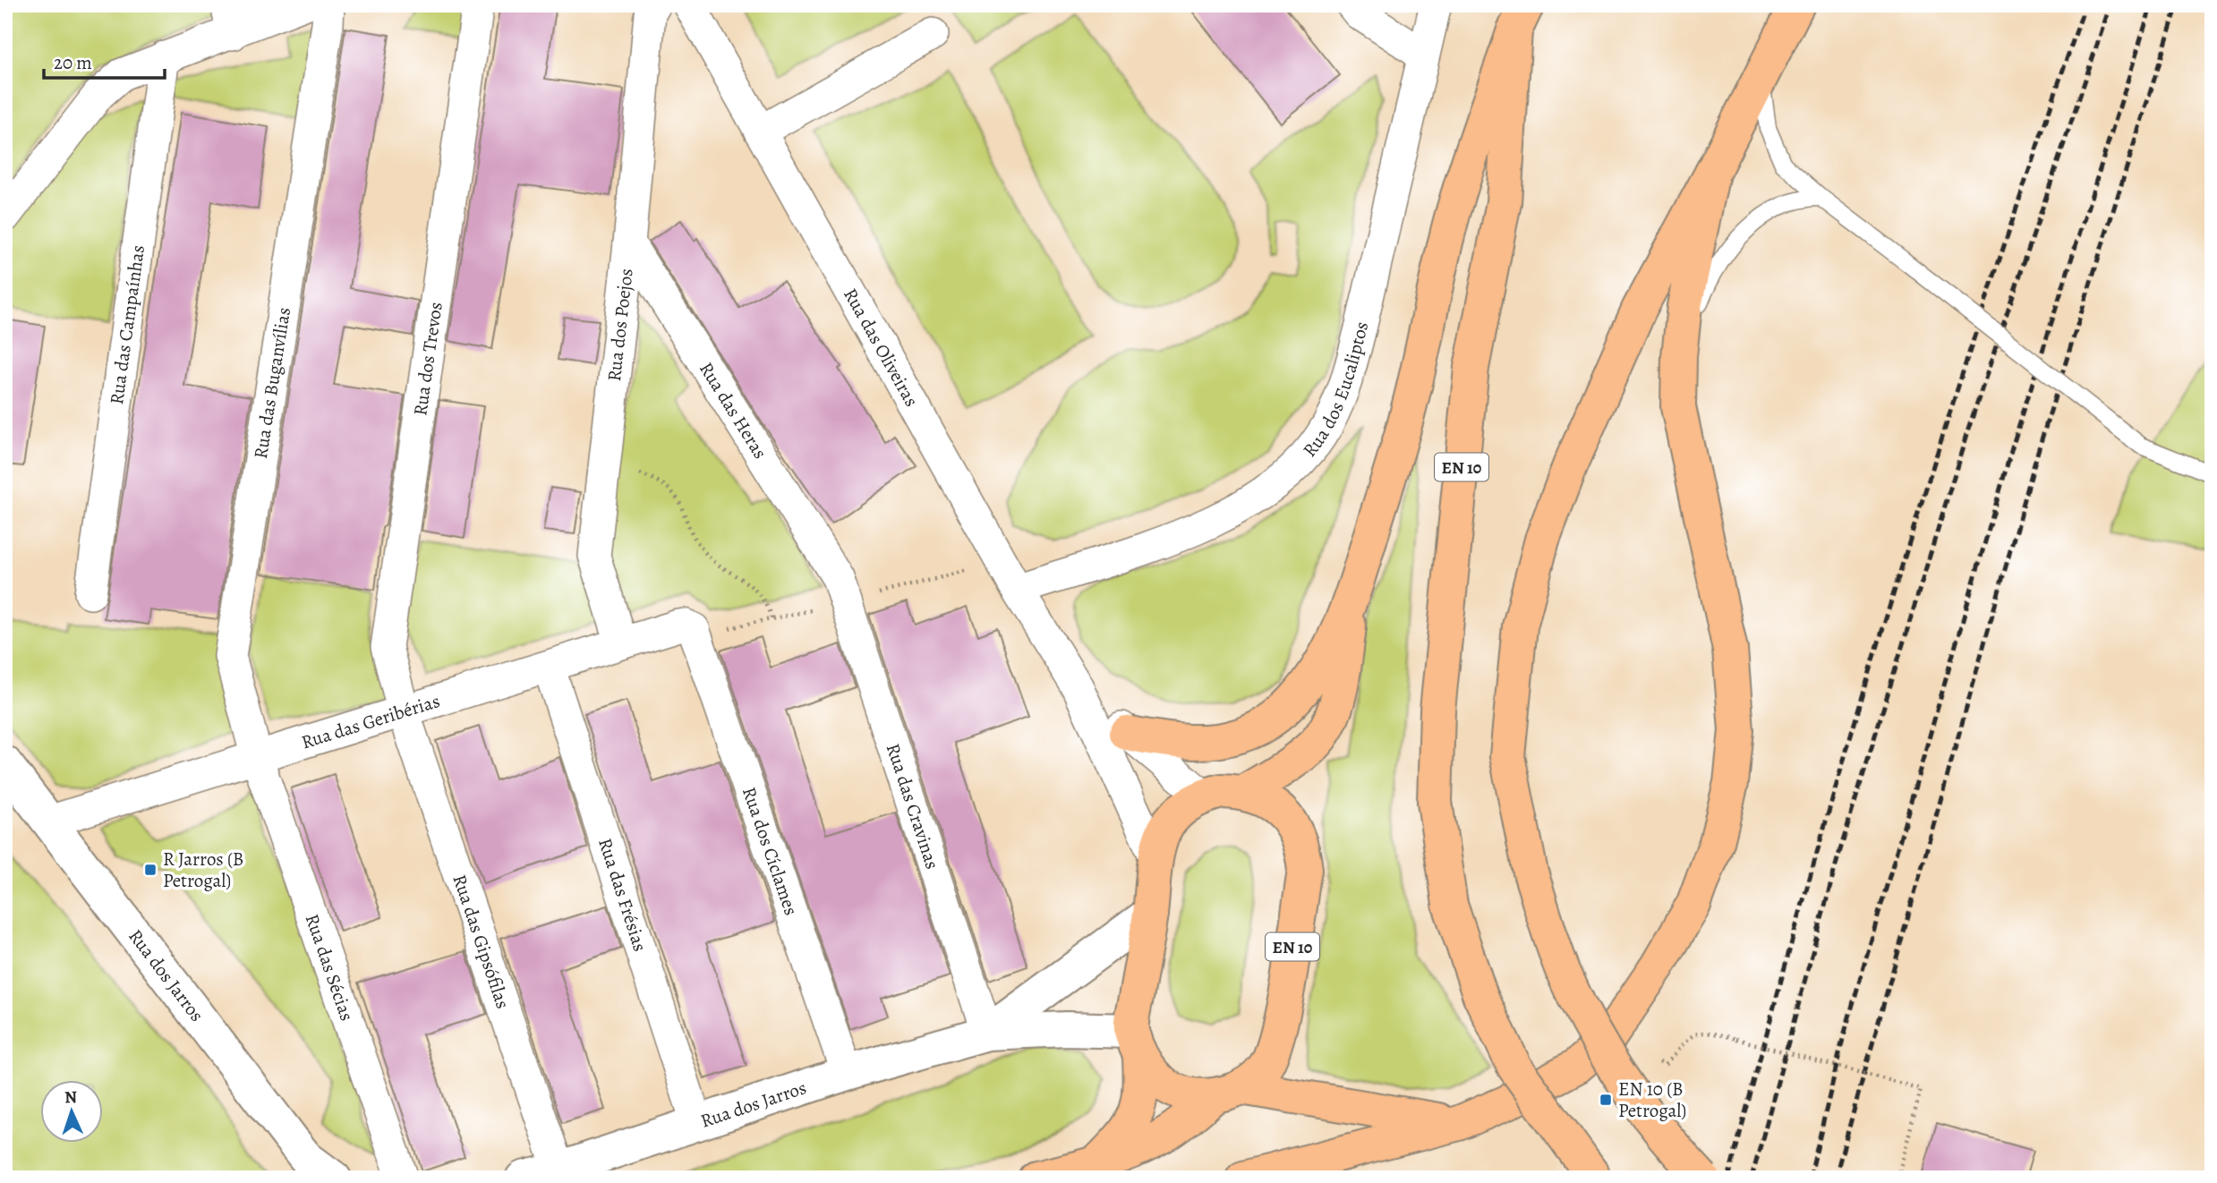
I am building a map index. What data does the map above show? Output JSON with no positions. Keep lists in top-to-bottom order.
{
  "streets": {
    "main road": ["EN 10"],
    "street": [
      "Rua dos Poejos",
      "Rua das Campaínhas",
      "Rua das Oliveiras",
      "Rua dos Trevos",
      "Rua das Buganvílias",
      "Rua dos Eucaliptos",
      "Rua das Heras",
      "Rua das Geribérias",
      "Rua das Cravinas",
      "Rua dos Cíclames",
      "Rua das Frésias",
      "Rua das Gipsófilas",
      "Rua das Sécias",
      "Rua dos Jarros"
    ]
  },
  "crossings": [
    ["Rua dos Poejos", "Rua das Heras"],
    ["Rua dos Poejos", "Rua das Geribérias"],
    ["Rua das Oliveiras", "Rua dos Eucaliptos"],
    ["Rua das Oliveiras", "EN 10"],
    ["Rua dos Trevos", "Rua das Geribérias"],
    ["Rua dos Trevos", "Rua das Gipsófilas"],
    ["Rua das Buganvílias", "Rua das Geribérias"],
    ["Rua das Buganvílias", "Rua das Sécias"],
    ["Rua das Heras", "Rua das Cravinas"],
    ["EN 10", "Rua dos Jarros"],
    ["Rua das Geribérias", "Rua dos Cíclames"],
    ["Rua das Geribérias", "Rua das Frésias"],
    ["Rua das Geribérias", "Rua das Gipsófilas"],
    ["Rua das Geribérias", "Rua das Sécias"],
    ["Rua das Geribérias", "Rua dos Jarros"],
    ["Rua das Cravinas", "Rua dos Jarros"],
    ["Rua dos Cíclames", "Rua dos Jarros"],
    ["Rua das Frésias", "Rua dos Jarros"],
    ["Rua das Gipsófilas", "Rua dos Jarros"]
  ],
  "places": {
    "transit": ["R Jarros (B Petrogal)", "EN 10 (B Petrogal)"]
  },
  "scale_bar": "20 m",
  "north": "top"
}
